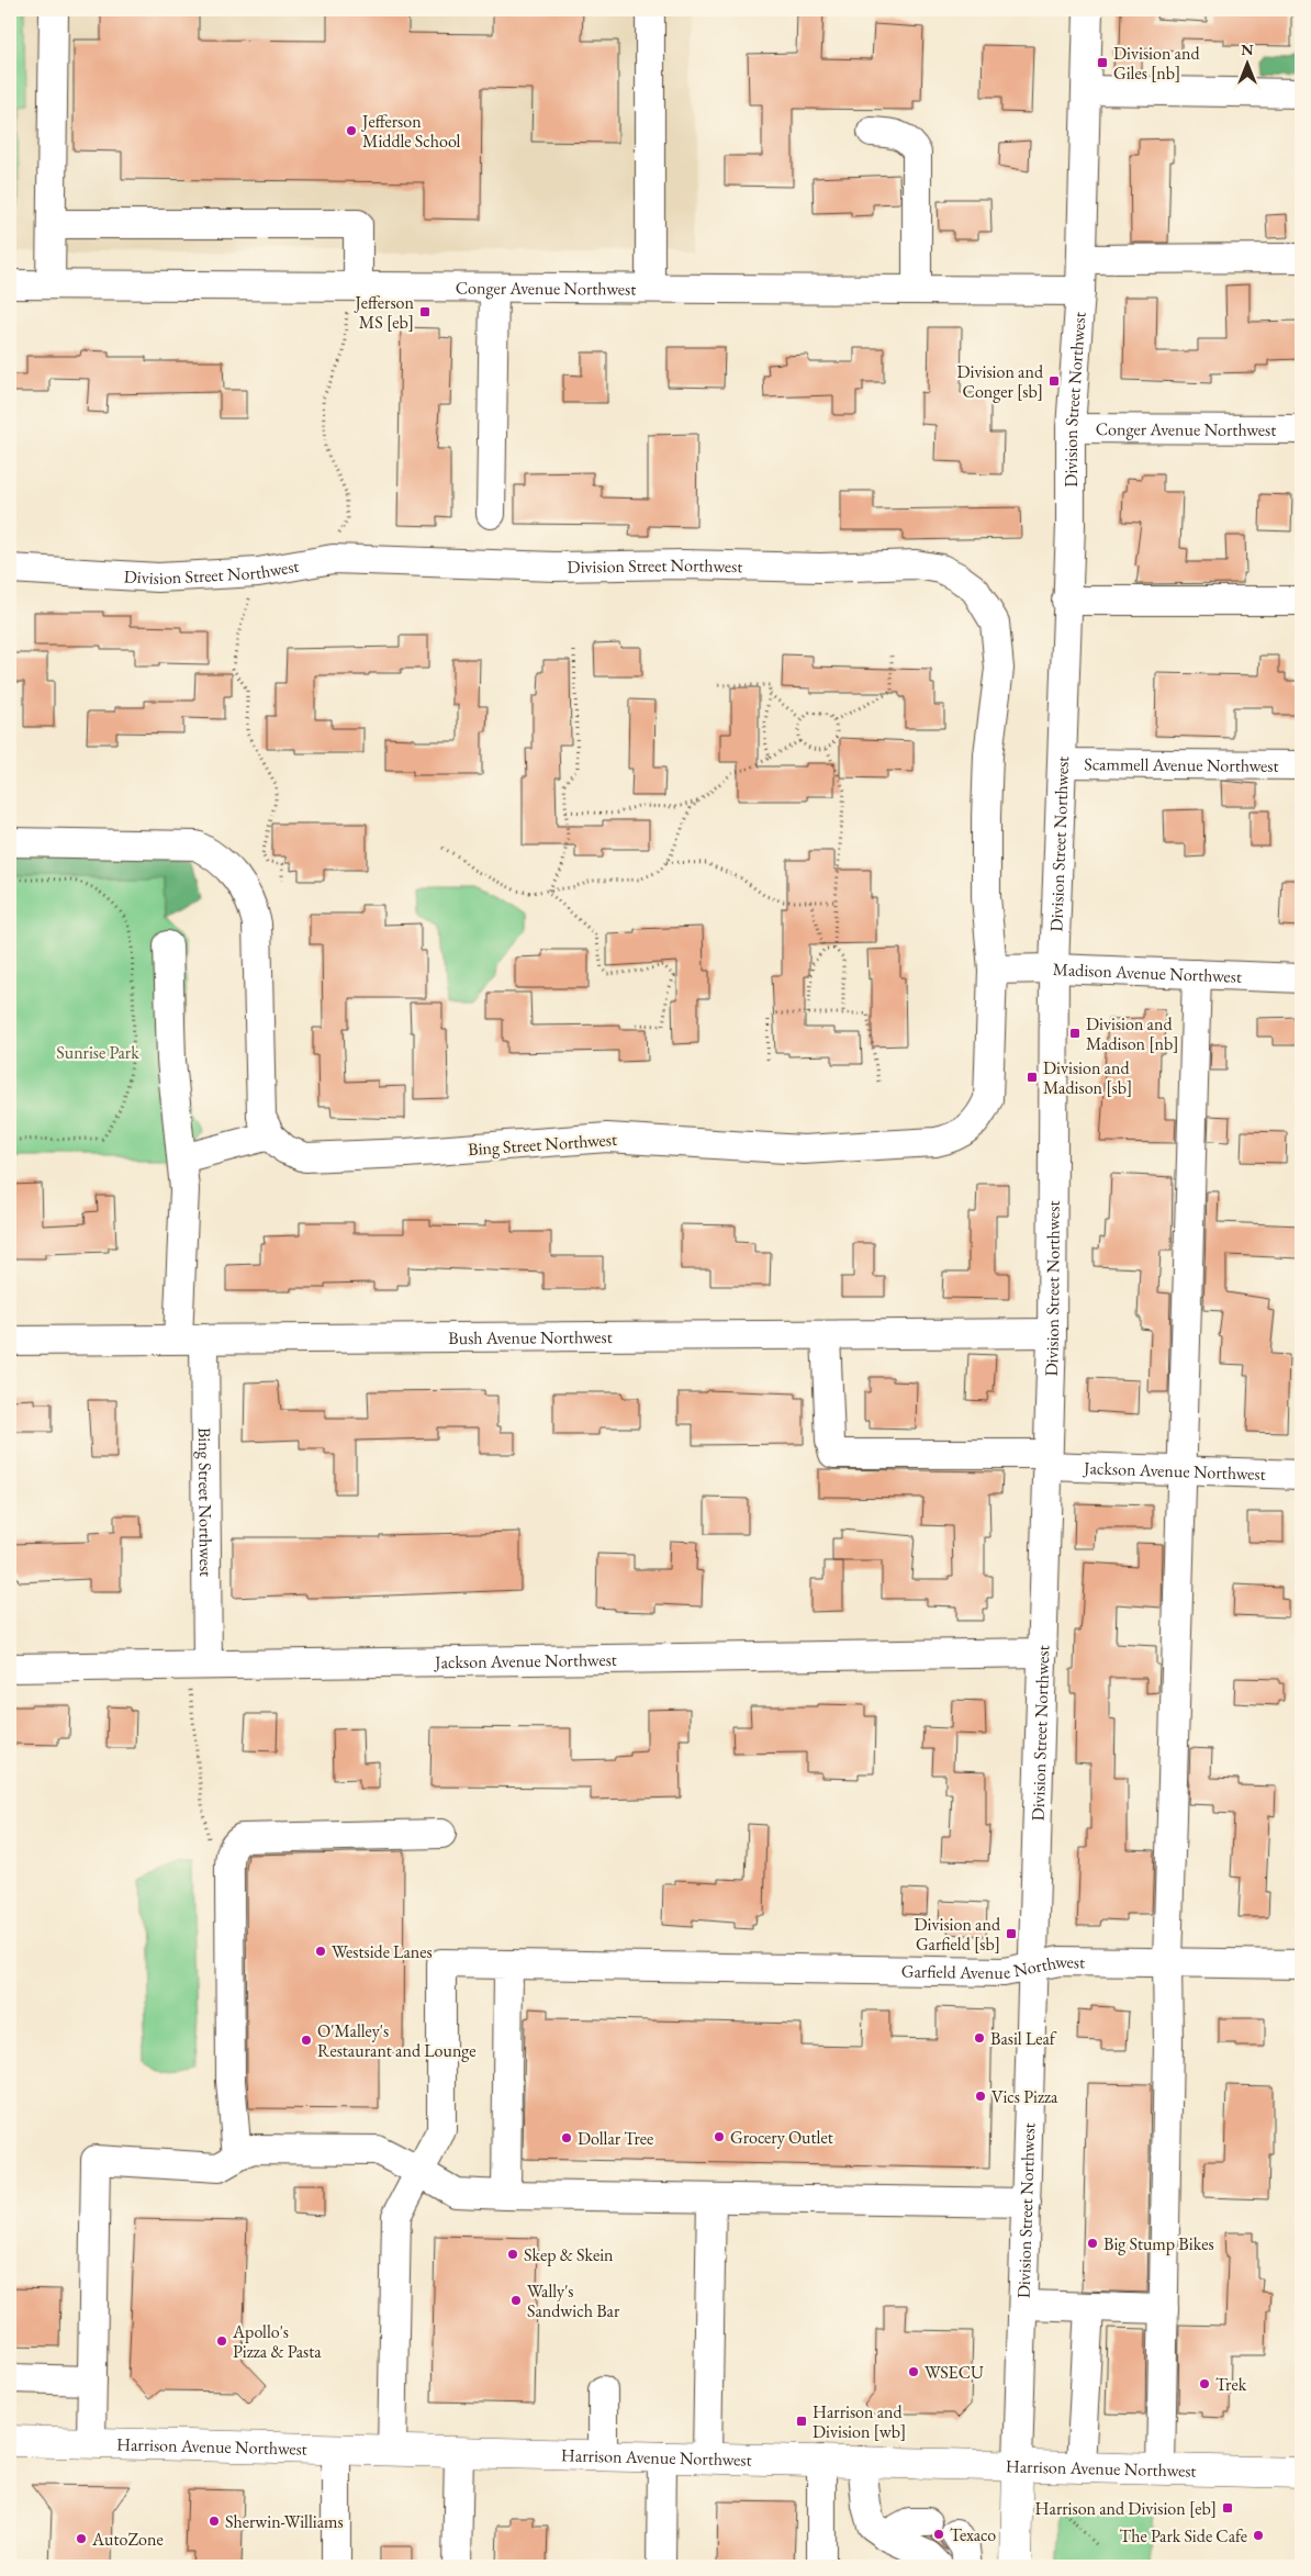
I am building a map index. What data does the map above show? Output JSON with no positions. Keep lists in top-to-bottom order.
{
  "streets": {
    "main road": ["Division Street Northwest", "Harrison Avenue Northwest"],
    "street": [
      "Conger Avenue Northwest",
      "Scammell Avenue Northwest",
      "Madison Avenue Northwest",
      "Bing Street Northwest",
      "Bush Avenue Northwest",
      "Jackson Avenue Northwest",
      "Garfield Avenue Northwest"
    ]
  },
  "crossings": [
    ["Conger Avenue Northwest", "Division Street Northwest"],
    ["Division Street Northwest", "Scammell Avenue Northwest"],
    ["Division Street Northwest", "Madison Avenue Northwest"],
    ["Division Street Northwest", "Bing Street Northwest"],
    ["Division Street Northwest", "Bush Avenue Northwest"],
    ["Division Street Northwest", "Jackson Avenue Northwest"],
    ["Division Street Northwest", "Garfield Avenue Northwest"],
    ["Division Street Northwest", "Harrison Avenue Northwest"],
    ["Madison Avenue Northwest", "Bing Street Northwest"],
    ["Bing Street Northwest", "Bush Avenue Northwest"],
    ["Bing Street Northwest", "Jackson Avenue Northwest"],
    ["Bush Avenue Northwest", "Jackson Avenue Northwest"]
  ],
  "parks": ["Sunrise Park"],
  "places": {
    "transit": [
      "Division and Giles [nb]",
      "Jefferson MS [eb]",
      "Division and Conger [sb]",
      "Division and Madison [nb]",
      "Division and Madison [sb]",
      "Division and Garfield [sb]",
      "Harrison and Division [wb]",
      "Harrison and Division [eb]"
    ],
    "other": [
      "Jefferson Middle School",
      "Westside Lanes",
      "Basil Leaf",
      "O'Malley's Restaurant and Lounge",
      "Vics Pizza",
      "Grocery Outlet",
      "Dollar Tree",
      "Big Stump Bikes",
      "Skep & Skein",
      "Wally's Sandwich Bar",
      "Apollo's Pizza & Pasta",
      "WSECU",
      "Trek",
      "Sherwin-Williams",
      "Texaco",
      "The Park Side Cafe",
      "AutoZone"
    ]
  },
  "north": "top"
}
